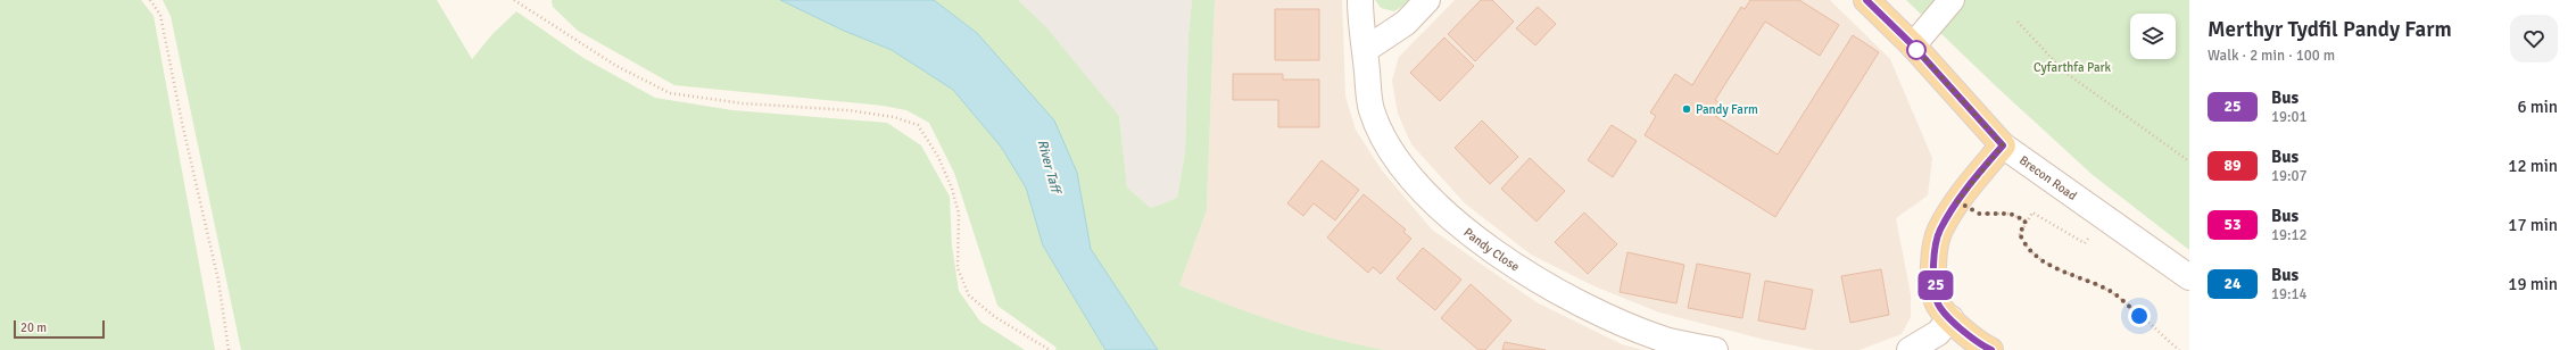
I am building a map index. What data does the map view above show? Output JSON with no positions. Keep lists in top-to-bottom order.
{
  "streets": {
    "main road": ["Brecon Road"],
    "street": ["Pandy Close"]
  },
  "water": ["River Taff"],
  "parks": ["Cyfarthfa Park"],
  "places": ["Pandy Farm"],
  "lines": ["bus line 25"],
  "scale_bar": "20 m",
  "page": {
    "on_map": "25",
    "heading": ["Merthyr Tydfil Pandy Farm", "Walk · 2 min · 100 m"],
    "list": [
      {
        "mark": "25",
        "name": "Bus",
        "note": "19:01",
        "value": "6 min"
      },
      {
        "mark": "89",
        "name": "Bus",
        "note": "19:07",
        "value": "12 min"
      },
      {
        "mark": "53",
        "name": "Bus",
        "note": "19:12",
        "value": "17 min"
      },
      {
        "mark": "24",
        "name": "Bus",
        "note": "19:14",
        "value": "19 min"
      }
    ],
    "scale": "20 m"
  }
}
